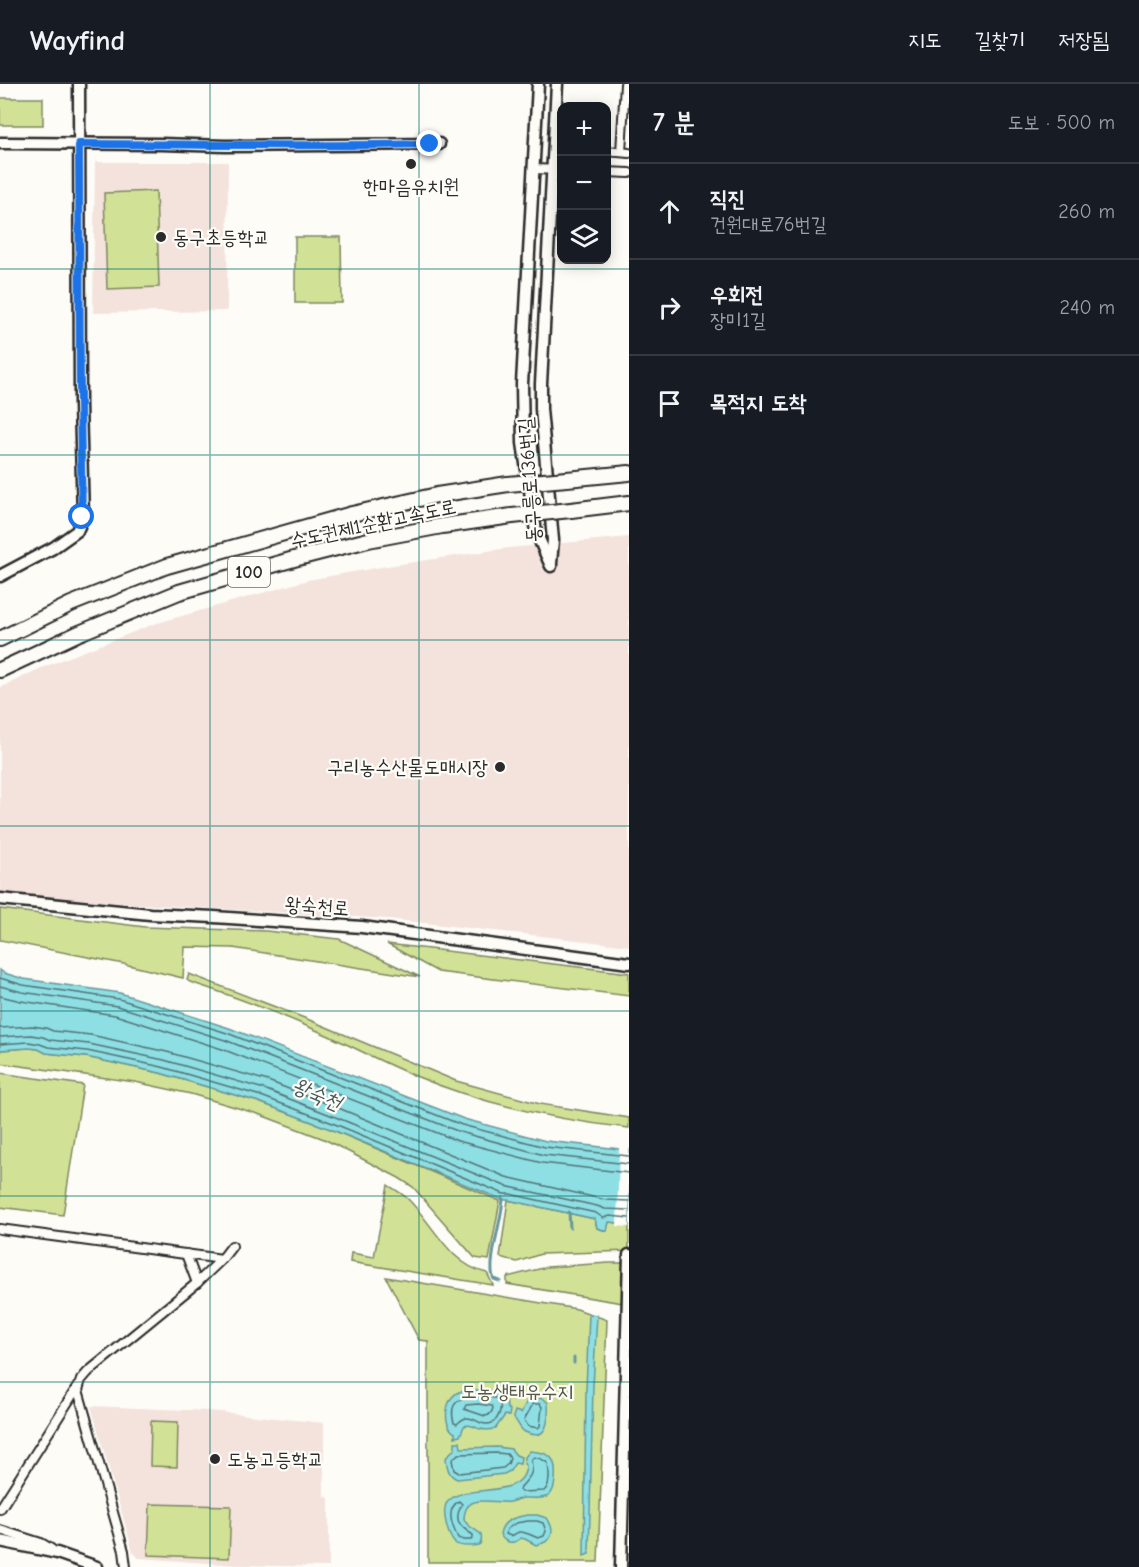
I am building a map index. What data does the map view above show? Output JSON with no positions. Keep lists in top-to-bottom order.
{
  "streets": {
    "highway": ["수도권제1순환고속도로", "100"],
    "street": ["동구릉로136번길", "왕숙천로"]
  },
  "water": ["왕숙천"],
  "parks": ["도농생태유수지"],
  "places": [
    "한마음유치원",
    "동구초등학교",
    "구리농수산물도매시장",
    "도농고등학교"
  ],
  "page": {
    "header": "Wayfind",
    "nav": ["지도", "길찾기", "저장됨"],
    "heading": ["7 분", "도보 · 500 m"],
    "map_buttons": ["+", "−"],
    "list": [
      ["직진", "건원대로76번길", "260 m"],
      ["우회전", "장미1길", "240 m"],
      "목적지 도착"
    ]
  }
}
